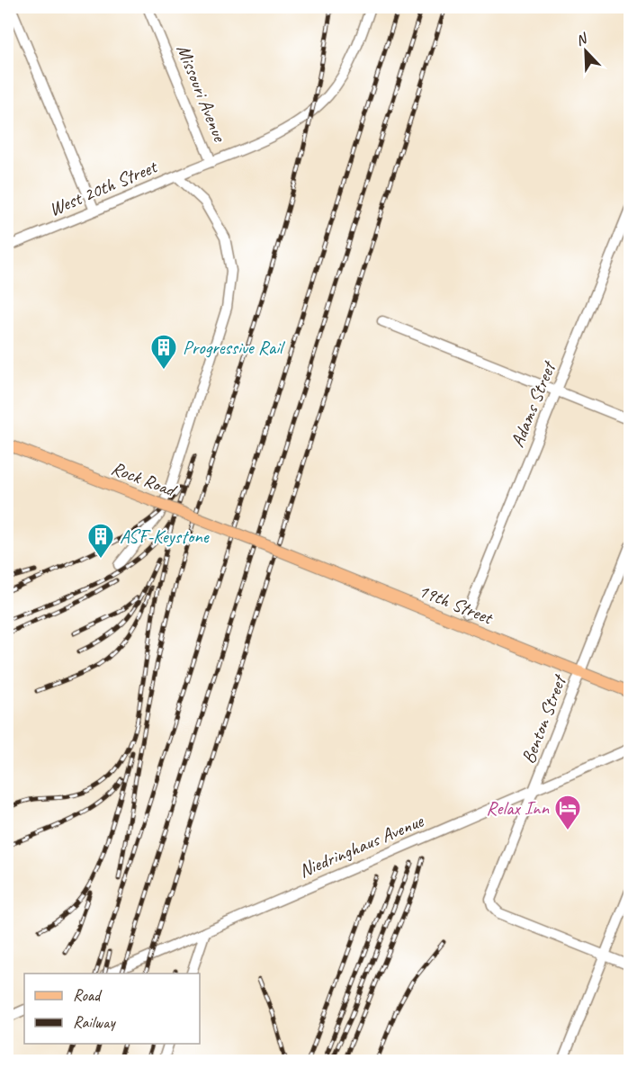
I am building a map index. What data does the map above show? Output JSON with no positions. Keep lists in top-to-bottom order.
{
  "streets": {
    "main road": ["Rock Road", "19th Street"],
    "street": [
      "Missouri Avenue",
      "West 20th Street",
      "Adams Street",
      "Benton Street",
      "Niedringhaus Avenue"
    ]
  },
  "crossings": [
    ["Missouri Avenue", "West 20th Street"],
    ["Rock Road", "19th Street"],
    ["19th Street", "Benton Street"],
    ["Benton Street", "Niedringhaus Avenue"]
  ],
  "places": {
    "building": ["Progressive Rail", "ASF-Keystone"],
    "hotel": ["Relax Inn"]
  },
  "legend": ["Road", "Railway"],
  "north": "top left"
}
